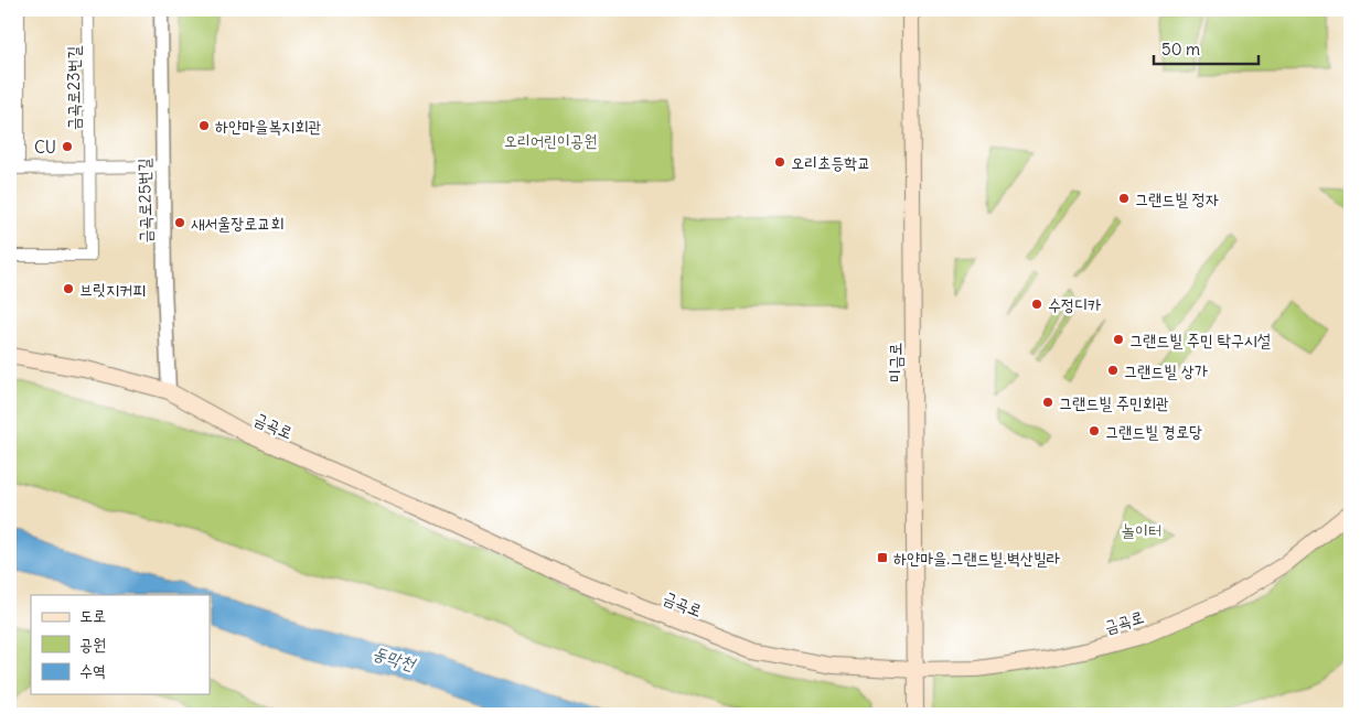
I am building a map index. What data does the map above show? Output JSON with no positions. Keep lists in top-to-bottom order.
{
  "streets": {
    "main road": ["미금로", "금곡로"],
    "street": ["금곡로23번길", "금곡로25번길"]
  },
  "crossings": [
    ["금곡로25번길", "금곡로"],
    ["미금로", "금곡로"]
  ],
  "water": ["동막천"],
  "parks": ["오리어린이공원", "놀이터"],
  "places": {
    "other": [
      "하얀마을복지회관",
      "CU",
      "오리초등학교",
      "그랜드빌 정자",
      "새서울장로교회",
      "브릿지커피",
      "수정디카",
      "그랜드빌 주민 탁구시설",
      "그랜드빌 상가",
      "그랜드빌 주민회관",
      "그랜드빌 경로당"
    ],
    "transit": ["하얀마을.그랜드빌.벽산빌라"]
  },
  "legend": ["도로", "공원", "수역"],
  "scale_bar": "50 m"
}
